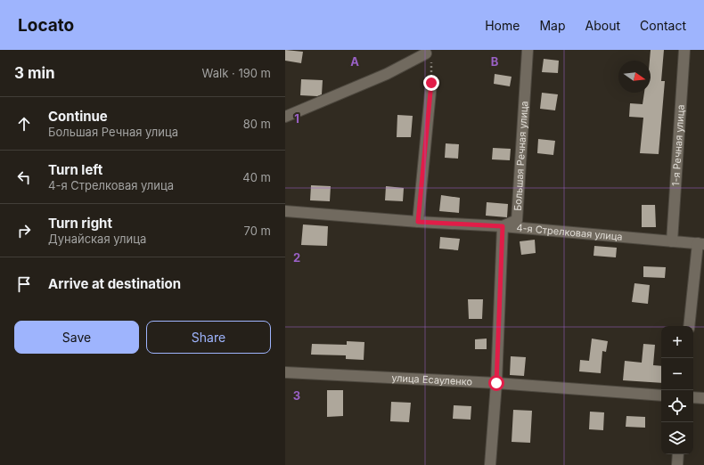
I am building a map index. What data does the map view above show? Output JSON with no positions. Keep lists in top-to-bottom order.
{
  "streets": {
    "street": [
      "1-я Речная улица",
      "Большая Речная улица",
      "4-я Стрелковая улица",
      "улица Есауленко"
    ]
  },
  "crossings": [
    ["1-я Речная улица", "4-я Стрелковая улица"],
    ["Большая Речная улица", "4-я Стрелковая улица"]
  ],
  "north": "right",
  "page": {
    "header": "Locato",
    "nav": [
      "Home",
      "Map",
      "About",
      "Contact"
    ],
    "heading": ["3 min", "Walk · 190 m"],
    "list": [
      ["Continue", "Большая Речная улица", "80 m"],
      ["Turn left", "4-я Стрелковая улица", "40 m"],
      ["Turn right", "Дунайская улица", "70 m"],
      "Arrive at destination"
    ],
    "buttons": ["Save", "Share"],
    "map_buttons": ["+", "−"]
  },
  "grid": {
    "columns": ["A", "B"],
    "rows": ["1", "2", "3"]
  }
}
